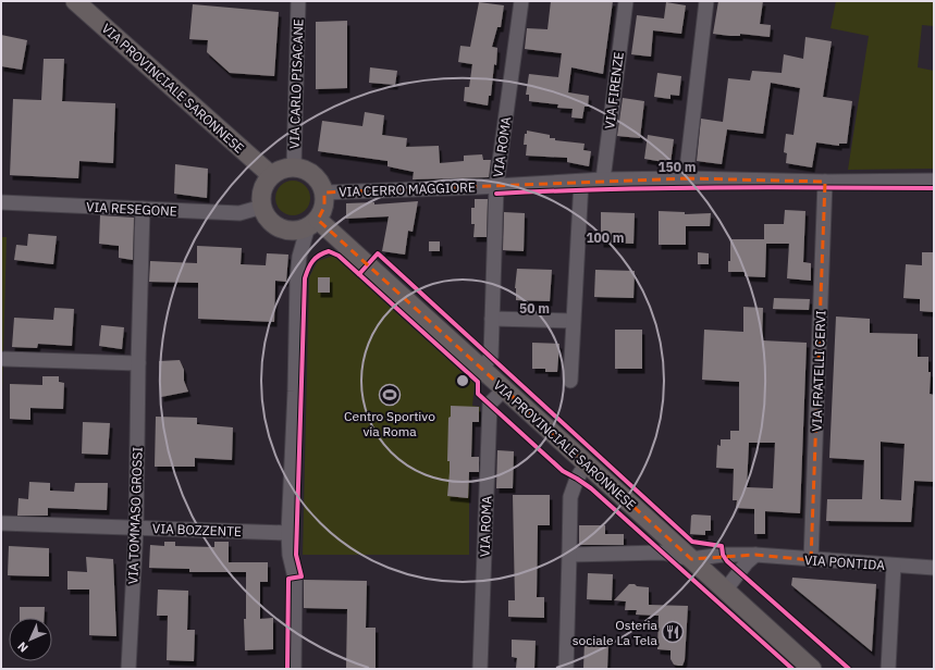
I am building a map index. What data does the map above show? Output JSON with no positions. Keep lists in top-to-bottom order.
{
  "streets": {
    "main road": ["VIA PROVINCIALE SARONNESE"],
    "street": [
      "VIA CARLO PISACANE",
      "VIA FIRENZE",
      "VIA ROMA",
      "VIA CERRO MAGGIORE",
      "VIA RESEGONE",
      "VIA FRATELLI CERVI",
      "VIA TOMMASO GROSSI",
      "VIA BOZZENTE",
      "VIA PONTIDA"
    ]
  },
  "crossings": [
    ["VIA CARLO PISACANE", "VIA PROVINCIALE SARONNESE"],
    ["VIA CARLO PISACANE", "VIA CERRO MAGGIORE"],
    ["VIA CARLO PISACANE", "VIA RESEGONE"],
    ["VIA PROVINCIALE SARONNESE", "VIA ROMA"],
    ["VIA PROVINCIALE SARONNESE", "VIA CERRO MAGGIORE"],
    ["VIA PROVINCIALE SARONNESE", "VIA RESEGONE"],
    ["VIA PROVINCIALE SARONNESE", "VIA PONTIDA"],
    ["VIA FIRENZE", "VIA CERRO MAGGIORE"],
    ["VIA ROMA", "VIA CERRO MAGGIORE"],
    ["VIA CERRO MAGGIORE", "VIA RESEGONE"],
    ["VIA CERRO MAGGIORE", "VIA FRATELLI CERVI"],
    ["VIA RESEGONE", "VIA TOMMASO GROSSI"],
    ["VIA FRATELLI CERVI", "VIA PONTIDA"],
    ["VIA TOMMASO GROSSI", "VIA BOZZENTE"]
  ],
  "places": {
    "sports": ["Centro Sportivo via Roma"],
    "restaurant": ["Osteria sociale La Tela"]
  },
  "north": "bottom left",
  "rings": ["150 m", "100 m", "50 m"]
}
